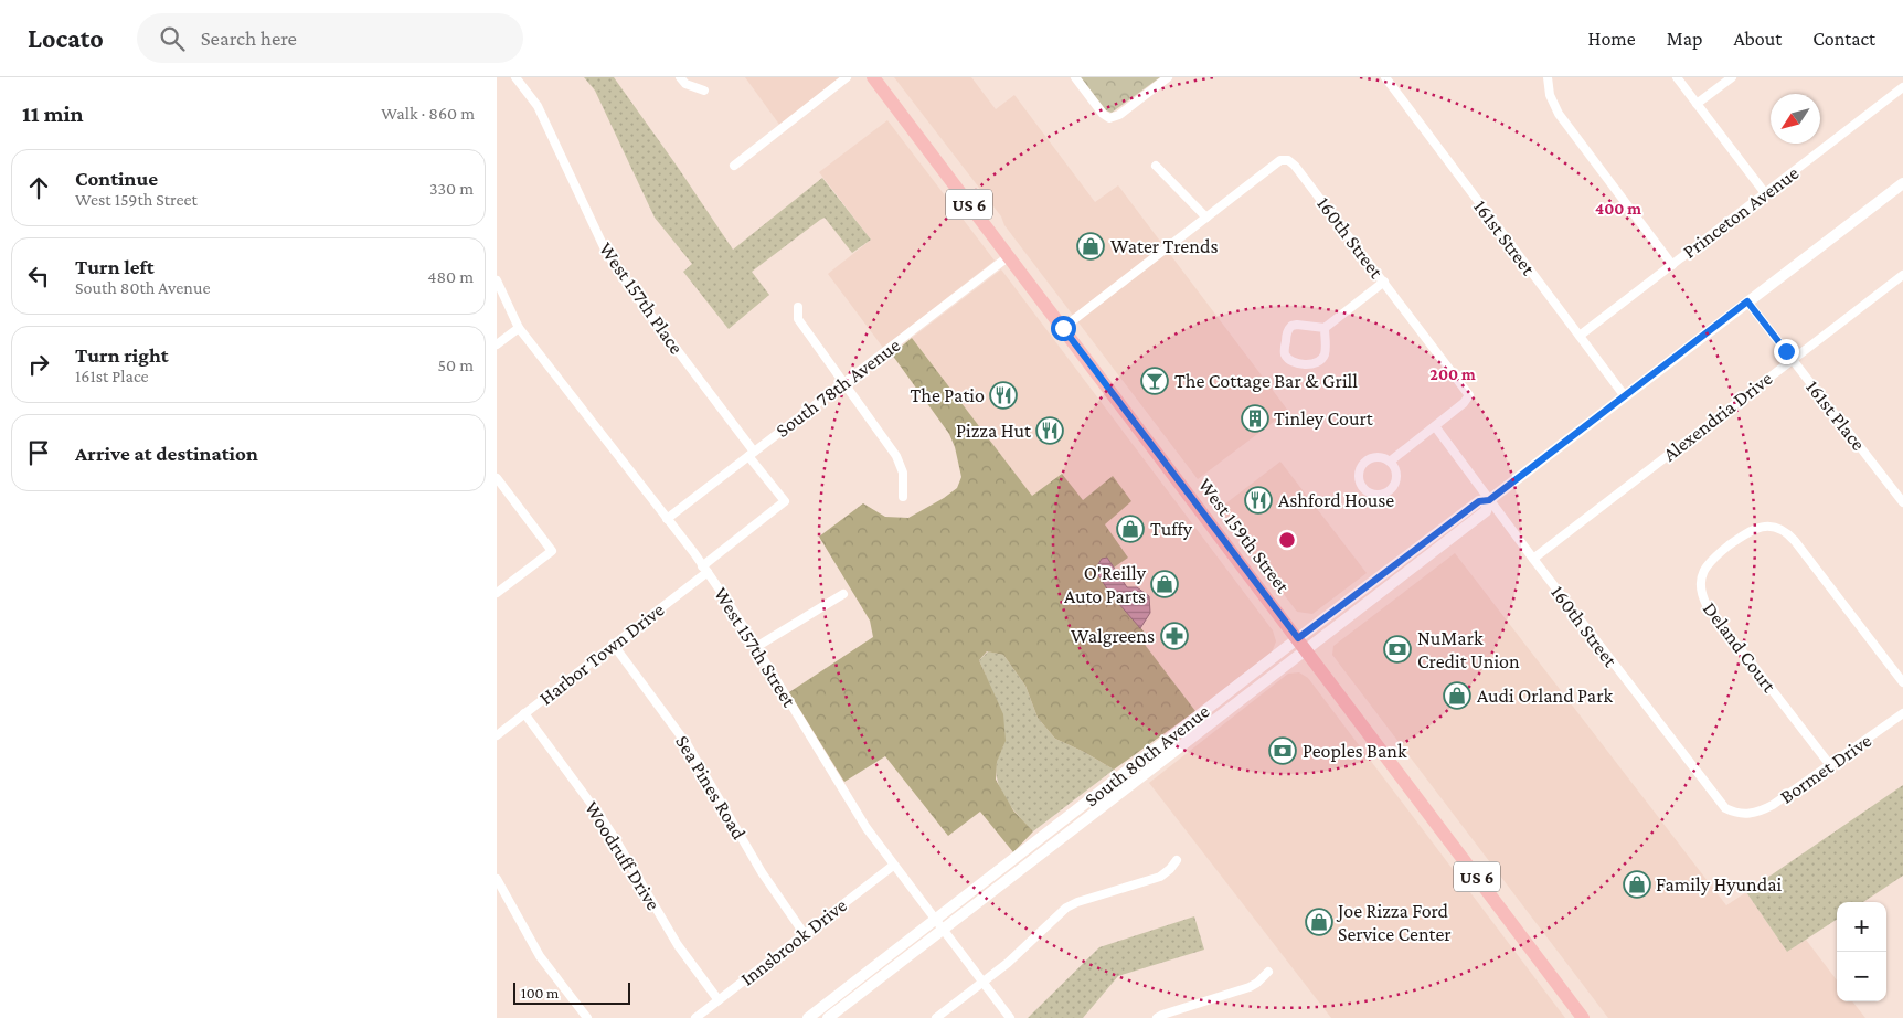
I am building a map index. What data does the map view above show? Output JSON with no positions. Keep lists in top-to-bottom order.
{
  "streets": {
    "main road": ["US 6", "West 159th Street"],
    "street": [
      "Princeton Avenue",
      "160th Street",
      "161st Street",
      "West 157th Place",
      "South 78th Avenue",
      "161st Place",
      "Alexendria Drive",
      "West 157th Street",
      "Deland Court",
      "Harbor Town Drive",
      "South 80th Avenue",
      "Bormet Drive",
      "Sea Pines Road",
      "Woodruff Drive",
      "Innsbrook Drive"
    ]
  },
  "crossings": [
    ["Princeton Avenue", "161st Street"],
    ["160th Street", "Alexendria Drive"],
    ["160th Street", "South 80th Avenue"],
    ["160th Street", "Bormet Drive"],
    ["161st Street", "South 80th Avenue"],
    ["West 157th Place", "South 78th Avenue"],
    ["West 157th Place", "West 157th Street"],
    ["West 157th Place", "Harbor Town Drive"],
    ["South 78th Avenue", "West 159th Street"],
    ["South 78th Avenue", "West 157th Street"],
    ["161st Place", "Alexendria Drive"],
    ["161st Place", "South 80th Avenue"],
    ["West 159th Street", "South 80th Avenue"],
    ["West 157th Street", "Harbor Town Drive"],
    ["West 157th Street", "South 80th Avenue"],
    ["West 157th Street", "Innsbrook Drive"],
    ["Deland Court", "Bormet Drive"],
    ["Harbor Town Drive", "Sea Pines Road"],
    ["Harbor Town Drive", "Woodruff Drive"],
    ["Sea Pines Road", "Innsbrook Drive"],
    ["Woodruff Drive", "Innsbrook Drive"]
  ],
  "places": {
    "shop": [
      "Water Trends",
      "Tuffy",
      "O'Reilly Auto Parts",
      "Audi Orland Park",
      "Family Hyundai",
      "Joe Rizza Ford Service Center"
    ],
    "bar": ["The Cottage Bar & Grill"],
    "restaurant": ["The Patio", "Pizza Hut", "Ashford House"],
    "building": ["Tinley Court"],
    "pharmacy": ["Walgreens"],
    "bank": ["NuMark Credit Union", "Peoples Bank"]
  },
  "scale_bar": "100 m",
  "north": "bottom left",
  "page": {
    "header": "Locato",
    "search": "Search here",
    "nav": [
      "Home",
      "Map",
      "About",
      "Contact"
    ],
    "heading": ["11 min", "Walk · 860 m"],
    "list": [
      ["Continue", "West 159th Street", "330 m"],
      ["Turn left", "South 80th Avenue", "480 m"],
      ["Turn right", "161st Place", "50 m"],
      "Arrive at destination"
    ],
    "map_buttons": ["+", "−"],
    "scale": "100 m"
  },
  "rings": ["400 m", "200 m"]
}
